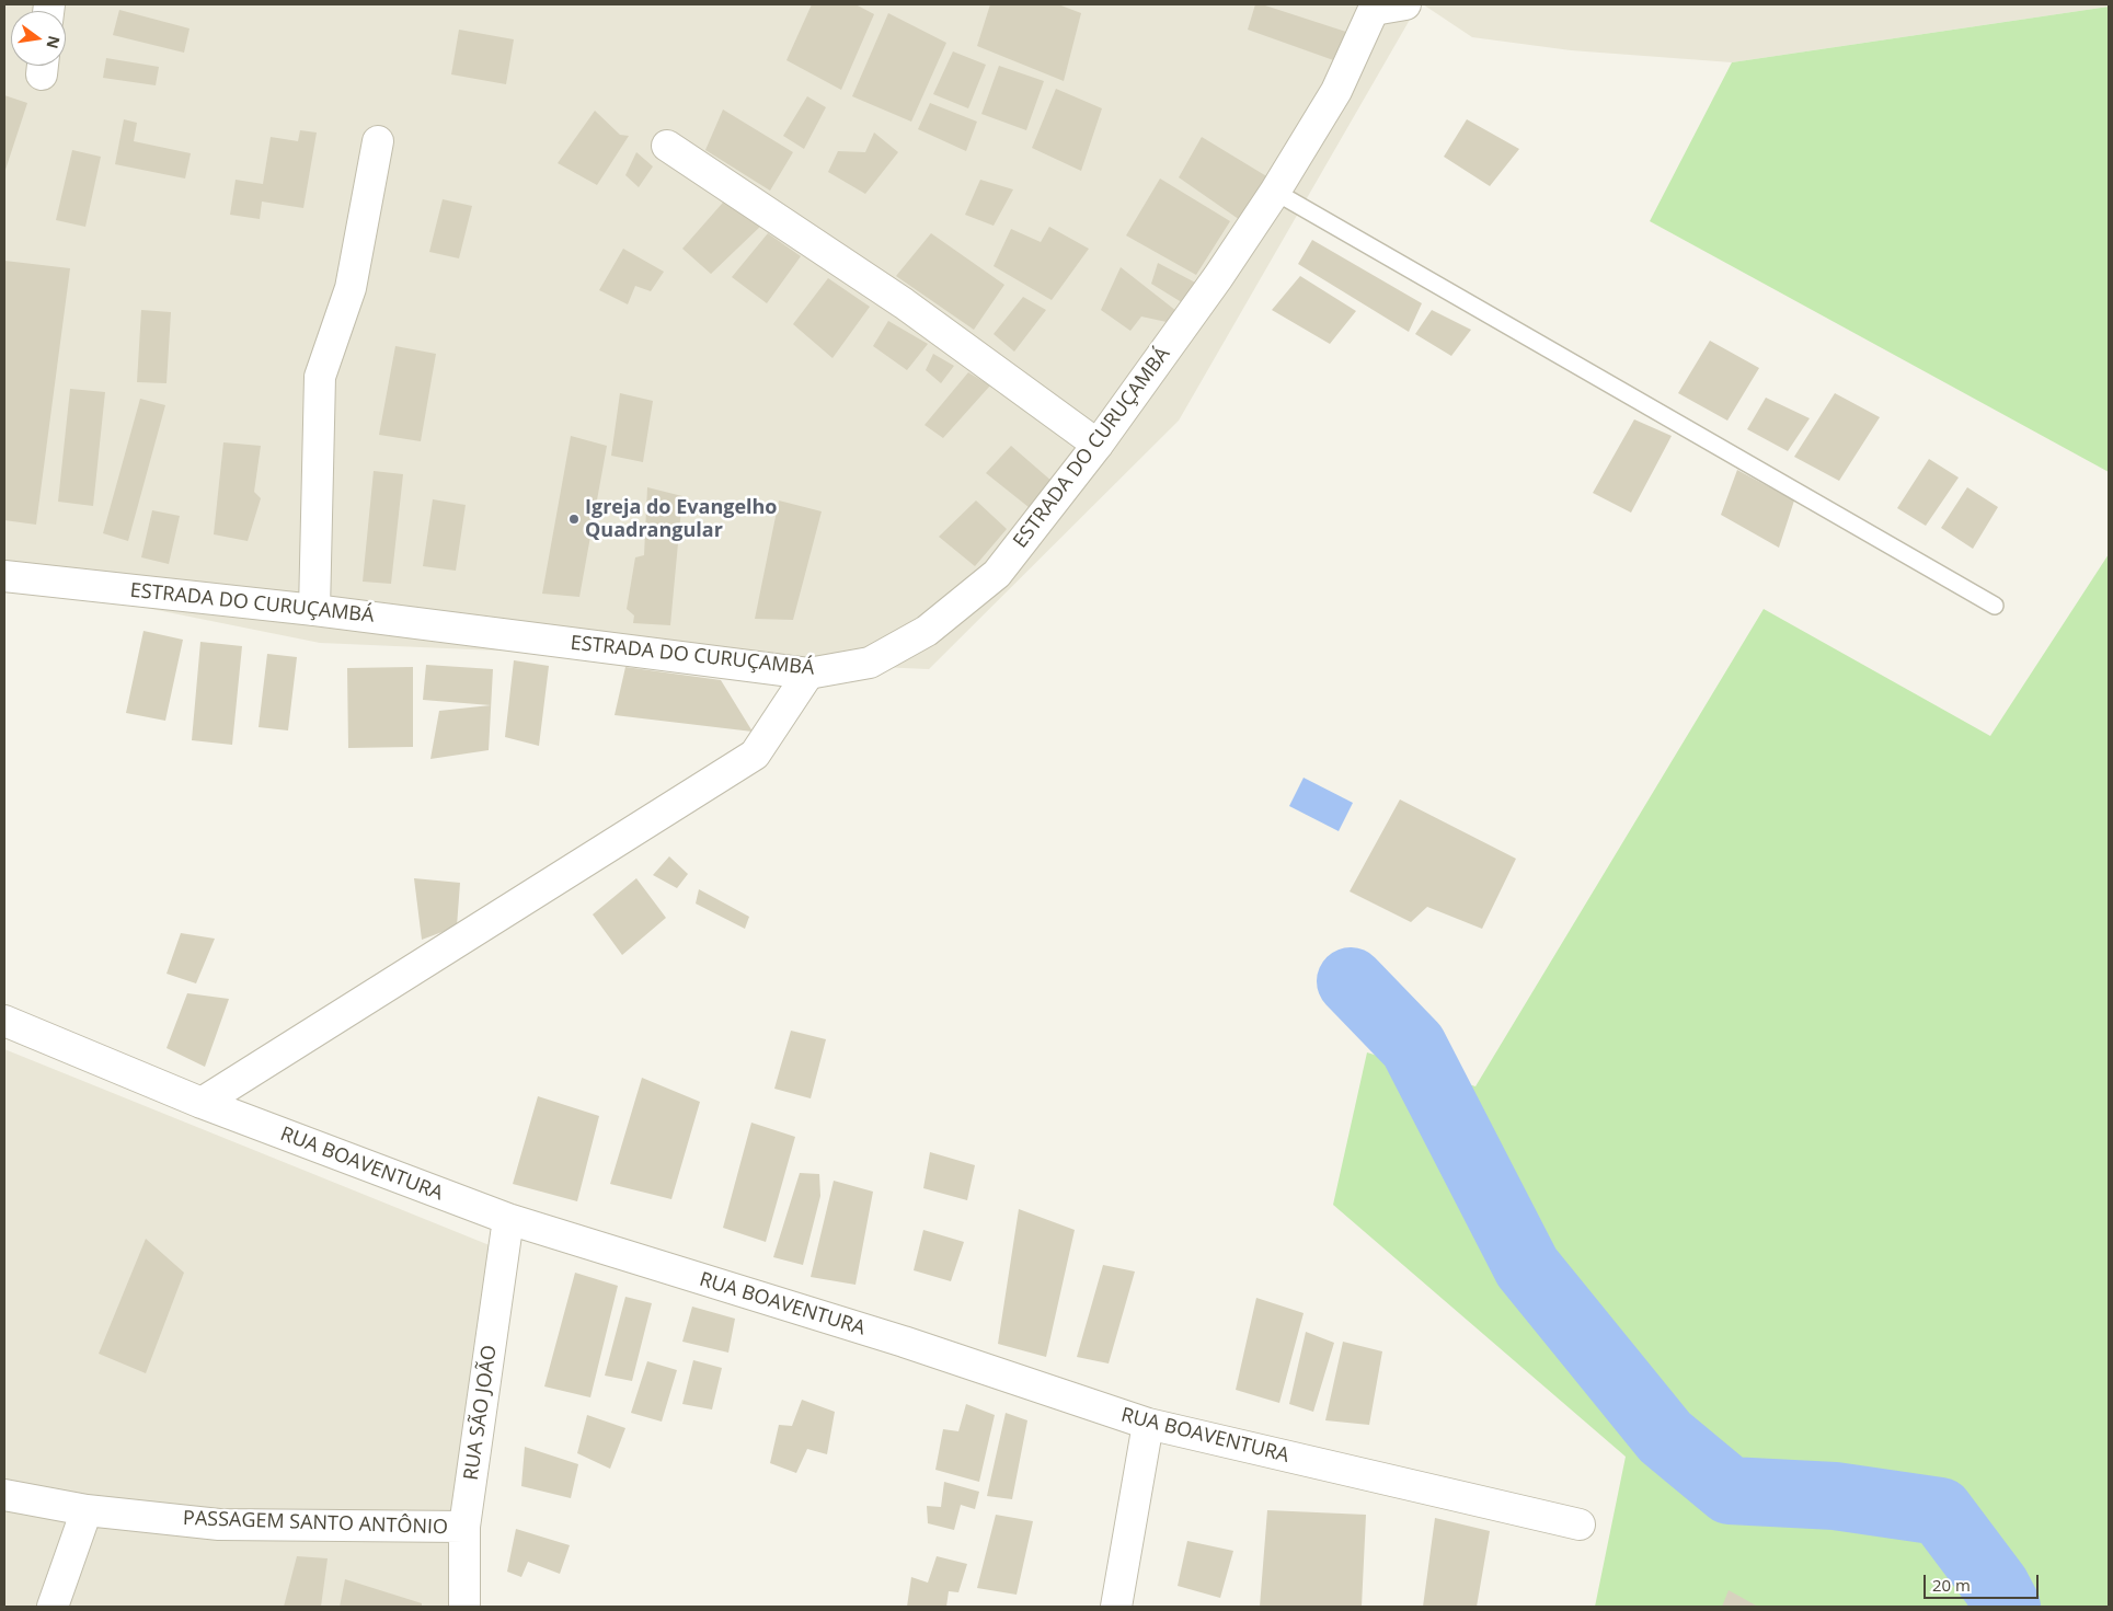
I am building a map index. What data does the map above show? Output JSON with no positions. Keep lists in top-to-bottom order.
{
  "streets": {
    "street": [
      "ESTRADA DO CURUÇAMBÁ",
      "RUA BOAVENTURA",
      "RUA SÃO JOÃO",
      "PASSAGEM SANTO ANTÔNIO"
    ]
  },
  "crossings": [
    ["RUA BOAVENTURA", "RUA SÃO JOÃO"],
    ["RUA SÃO JOÃO", "PASSAGEM SANTO ANTÔNIO"]
  ],
  "places": ["Igreja do Evangelho Quadrangular"],
  "scale_bar": "20 m",
  "north": "right"
}
